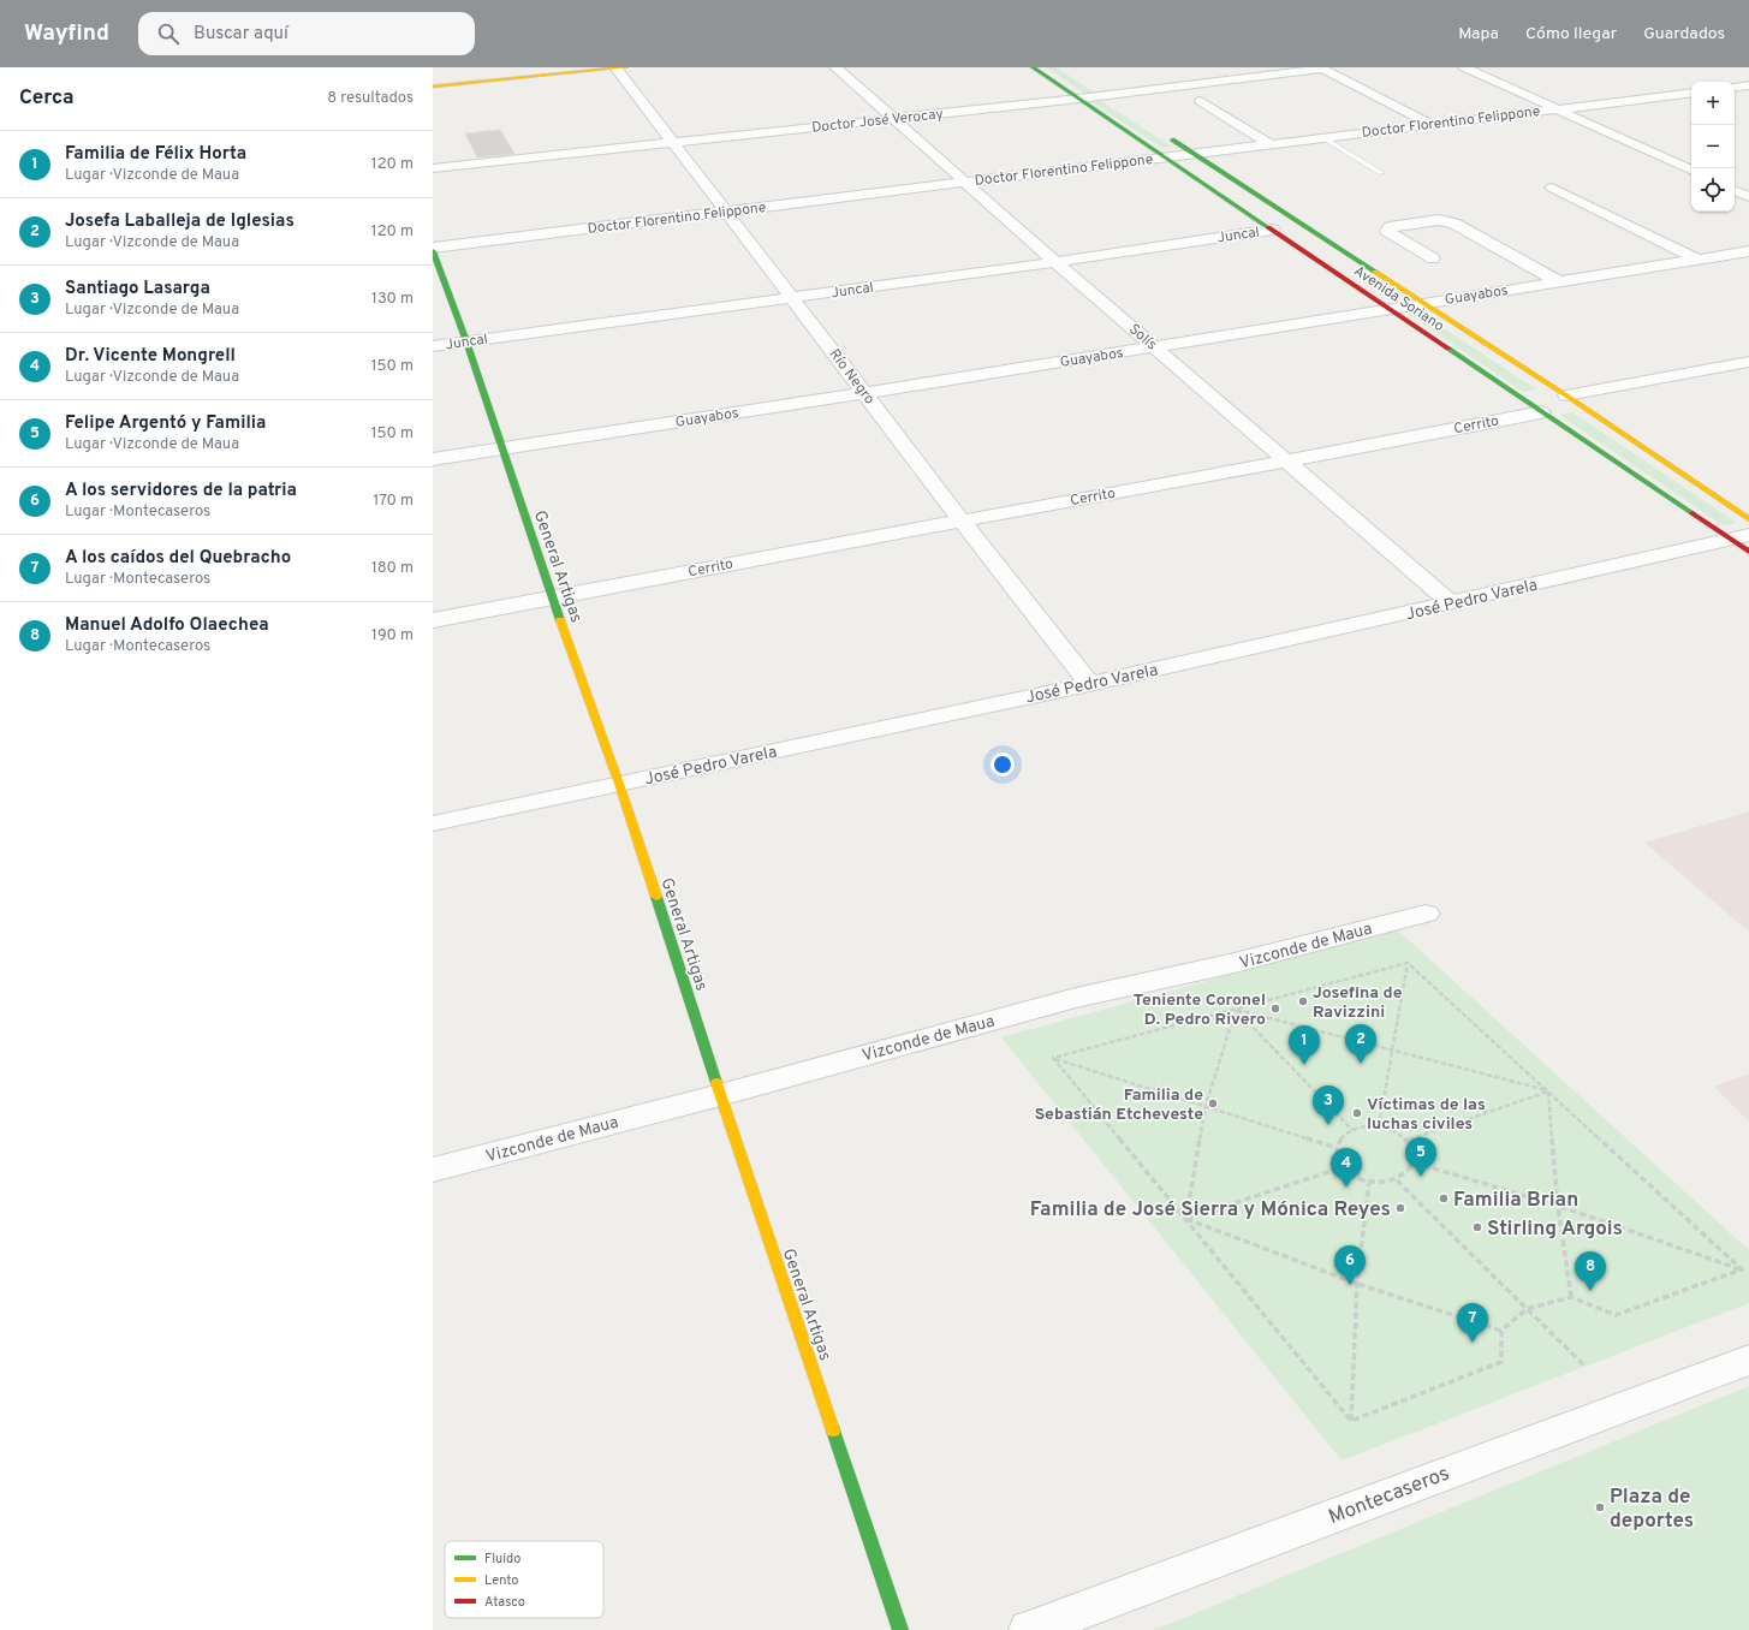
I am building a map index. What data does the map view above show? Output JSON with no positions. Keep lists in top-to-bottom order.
{
  "streets": {
    "street": [
      "Doctor José Verocay",
      "Doctor Florentino Felippone",
      "Juncal",
      "Guayabos",
      "Avenida Soriano",
      "Solís",
      "Río Negro",
      "Cerrito",
      "General Artigas",
      "José Pedro Varela",
      "Vizconde de Maua",
      "Montecaseros"
    ]
  },
  "crossings": [
    ["Doctor José Verocay", "Avenida Soriano"],
    ["Doctor José Verocay", "Solís"],
    ["Doctor José Verocay", "Río Negro"],
    ["Doctor Florentino Felippone", "Avenida Soriano"],
    ["Doctor Florentino Felippone", "Solís"],
    ["Doctor Florentino Felippone", "Río Negro"],
    ["Juncal", "Avenida Soriano"],
    ["Juncal", "Solís"],
    ["Juncal", "Río Negro"],
    ["Juncal", "General Artigas"],
    ["Guayabos", "Avenida Soriano"],
    ["Guayabos", "Solís"],
    ["Guayabos", "Río Negro"],
    ["Guayabos", "General Artigas"],
    ["Avenida Soriano", "Cerrito"],
    ["Avenida Soriano", "José Pedro Varela"],
    ["Solís", "Cerrito"],
    ["Solís", "José Pedro Varela"],
    ["Río Negro", "Cerrito"],
    ["Río Negro", "José Pedro Varela"],
    ["Cerrito", "General Artigas"],
    ["General Artigas", "José Pedro Varela"],
    ["General Artigas", "Vizconde de Maua"]
  ],
  "places": [
    "Josefina de Ravizzini",
    "Teniente Coronel D. Pedro Rivero",
    "Familia de Sebastián Etcheveste",
    "Víctimas de las luchas civiles",
    "Familia Brian",
    "Familia de José Sierra y Mónica Reyes",
    "Stirling Argois",
    "Plaza de deportes"
  ],
  "legend": ["Fluido", "Lento", "Atasco"],
  "page": {
    "header": "Wayfind",
    "search": "Buscar aquí",
    "nav": ["Mapa", "Cómo llegar", "Guardados"],
    "heading": ["Cerca", "8 resultados"],
    "map_buttons": ["+", "−"],
    "list": [
      {
        "mark": "1",
        "name": "Familia de Félix Horta",
        "note": "Lugar · Vizconde de Maua",
        "value": "120 m"
      },
      {
        "mark": "2",
        "name": "Josefa Laballeja de Iglesias",
        "note": "Lugar · Vizconde de Maua",
        "value": "120 m"
      },
      {
        "mark": "3",
        "name": "Santiago Lasarga",
        "note": "Lugar · Vizconde de Maua",
        "value": "130 m"
      },
      {
        "mark": "4",
        "name": "Dr. Vicente Mongrell",
        "note": "Lugar · Vizconde de Maua",
        "value": "150 m"
      },
      {
        "mark": "5",
        "name": "Felipe Argentó y Familia",
        "note": "Lugar · Vizconde de Maua",
        "value": "150 m"
      },
      {
        "mark": "6",
        "name": "A los servidores de la patria",
        "note": "Lugar · Montecaseros",
        "value": "170 m"
      },
      {
        "mark": "7",
        "name": "A los caídos del Quebracho",
        "note": "Lugar · Montecaseros",
        "value": "180 m"
      },
      {
        "mark": "8",
        "name": "Manuel Adolfo Olaechea",
        "note": "Lugar · Montecaseros",
        "value": "190 m"
      }
    ],
    "pins": [
      "2",
      "1",
      "3",
      "5",
      "4",
      "6",
      "8",
      "7"
    ]
  }
}
